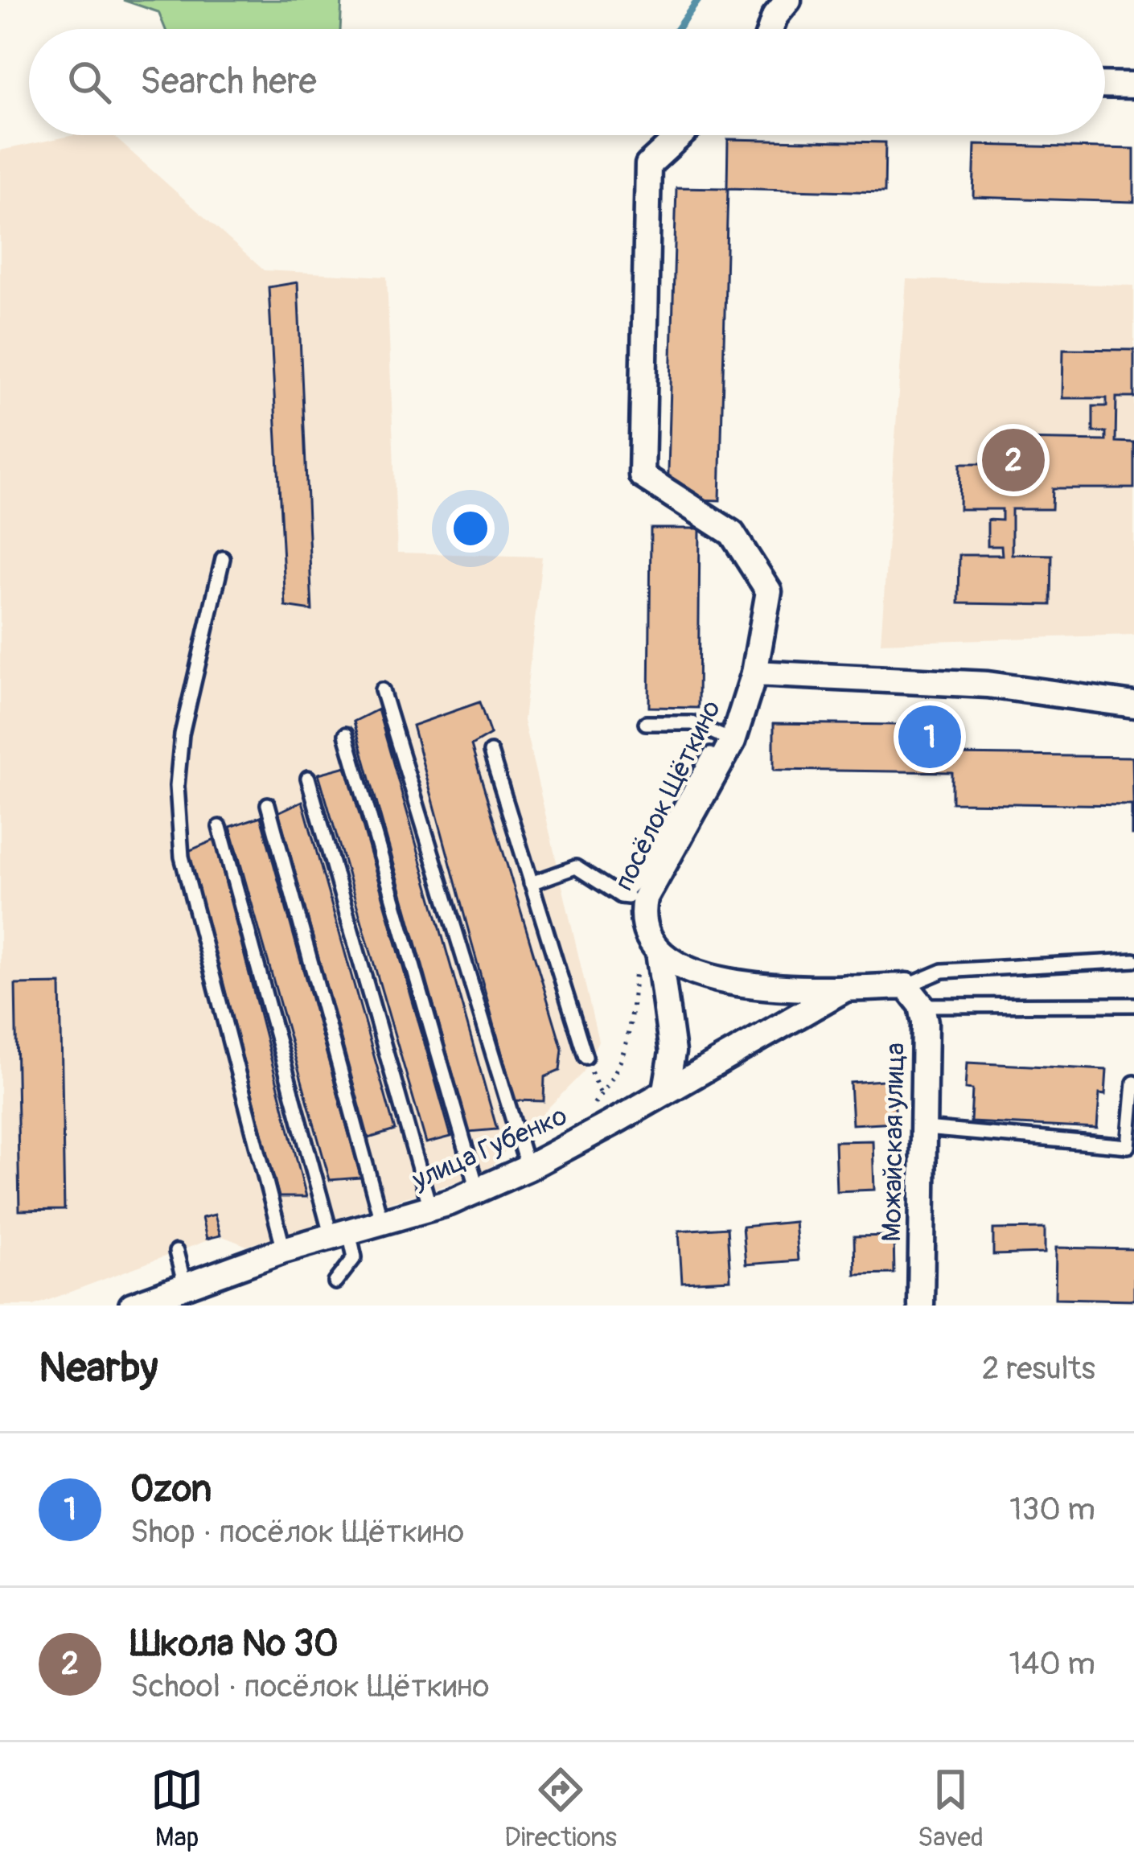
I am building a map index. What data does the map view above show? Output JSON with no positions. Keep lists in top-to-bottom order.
{
  "streets": {
    "street": ["посёлок Щёткино", "Можайская улица", "улица Губенко"]
  },
  "crossings": [
    ["посёлок Щёткино", "улица Губенко"]
  ],
  "page": {
    "search": "Search here",
    "pins": ["2", "1"],
    "heading": ["Nearby", "2 results"],
    "list": [
      {
        "mark": "1",
        "name": "Ozon",
        "note": "Shop · посёлок Щёткино",
        "value": "130 m"
      },
      {
        "mark": "2",
        "name": "Школа № 30",
        "note": "School · посёлок Щёткино",
        "value": "140 m"
      }
    ],
    "nav": ["Map", "Directions", "Saved"]
  }
}
